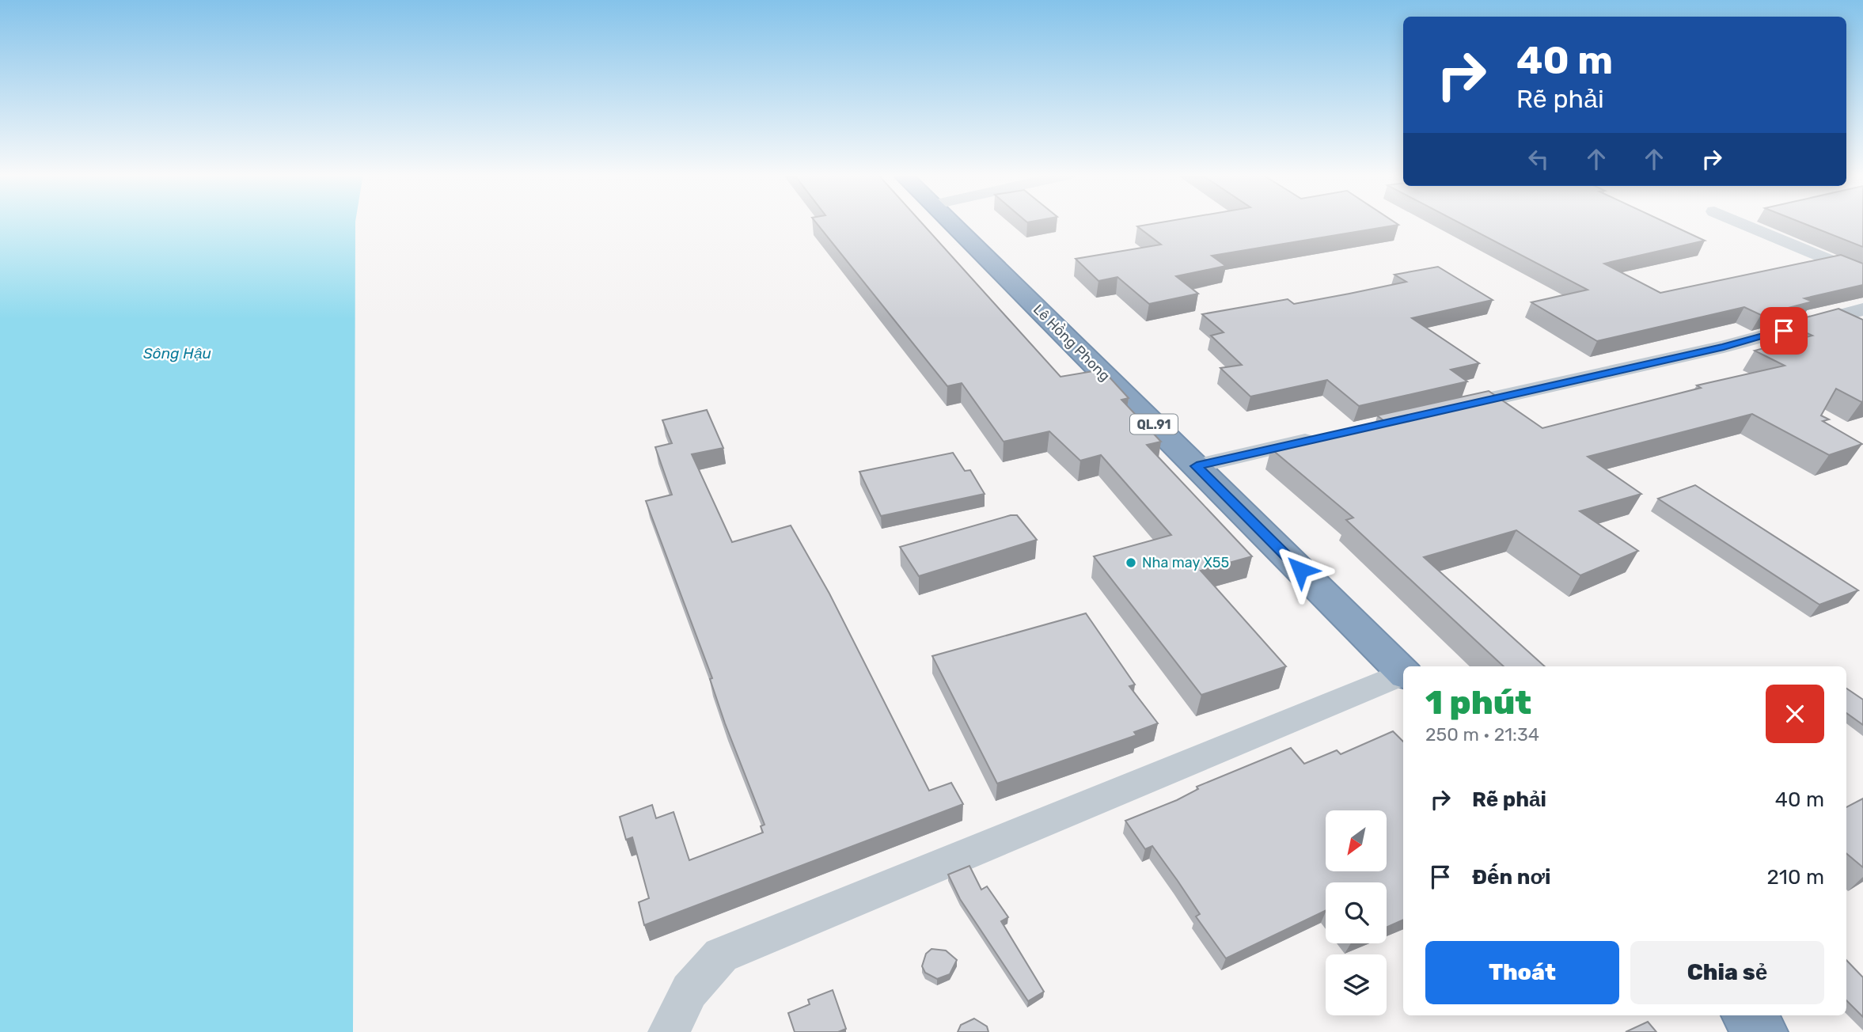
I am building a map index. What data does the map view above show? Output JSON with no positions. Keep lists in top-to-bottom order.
{
  "streets": {
    "highway": ["Lê Hồng Phong", "QL.91"]
  },
  "water": ["Sông Hậu"],
  "places": ["Nha may X55"],
  "north": "bottom left",
  "page": {
    "turn": ["40 m", "Rẽ phải"],
    "heading": ["1 phút", "250 m · 21:34"],
    "list": [
      {
        "name": "Rẽ phải",
        "value": "40 m"
      },
      {
        "name": "Đến nơi",
        "value": "210 m"
      }
    ],
    "buttons": ["Thoát", "Chia sẻ"]
  }
}
